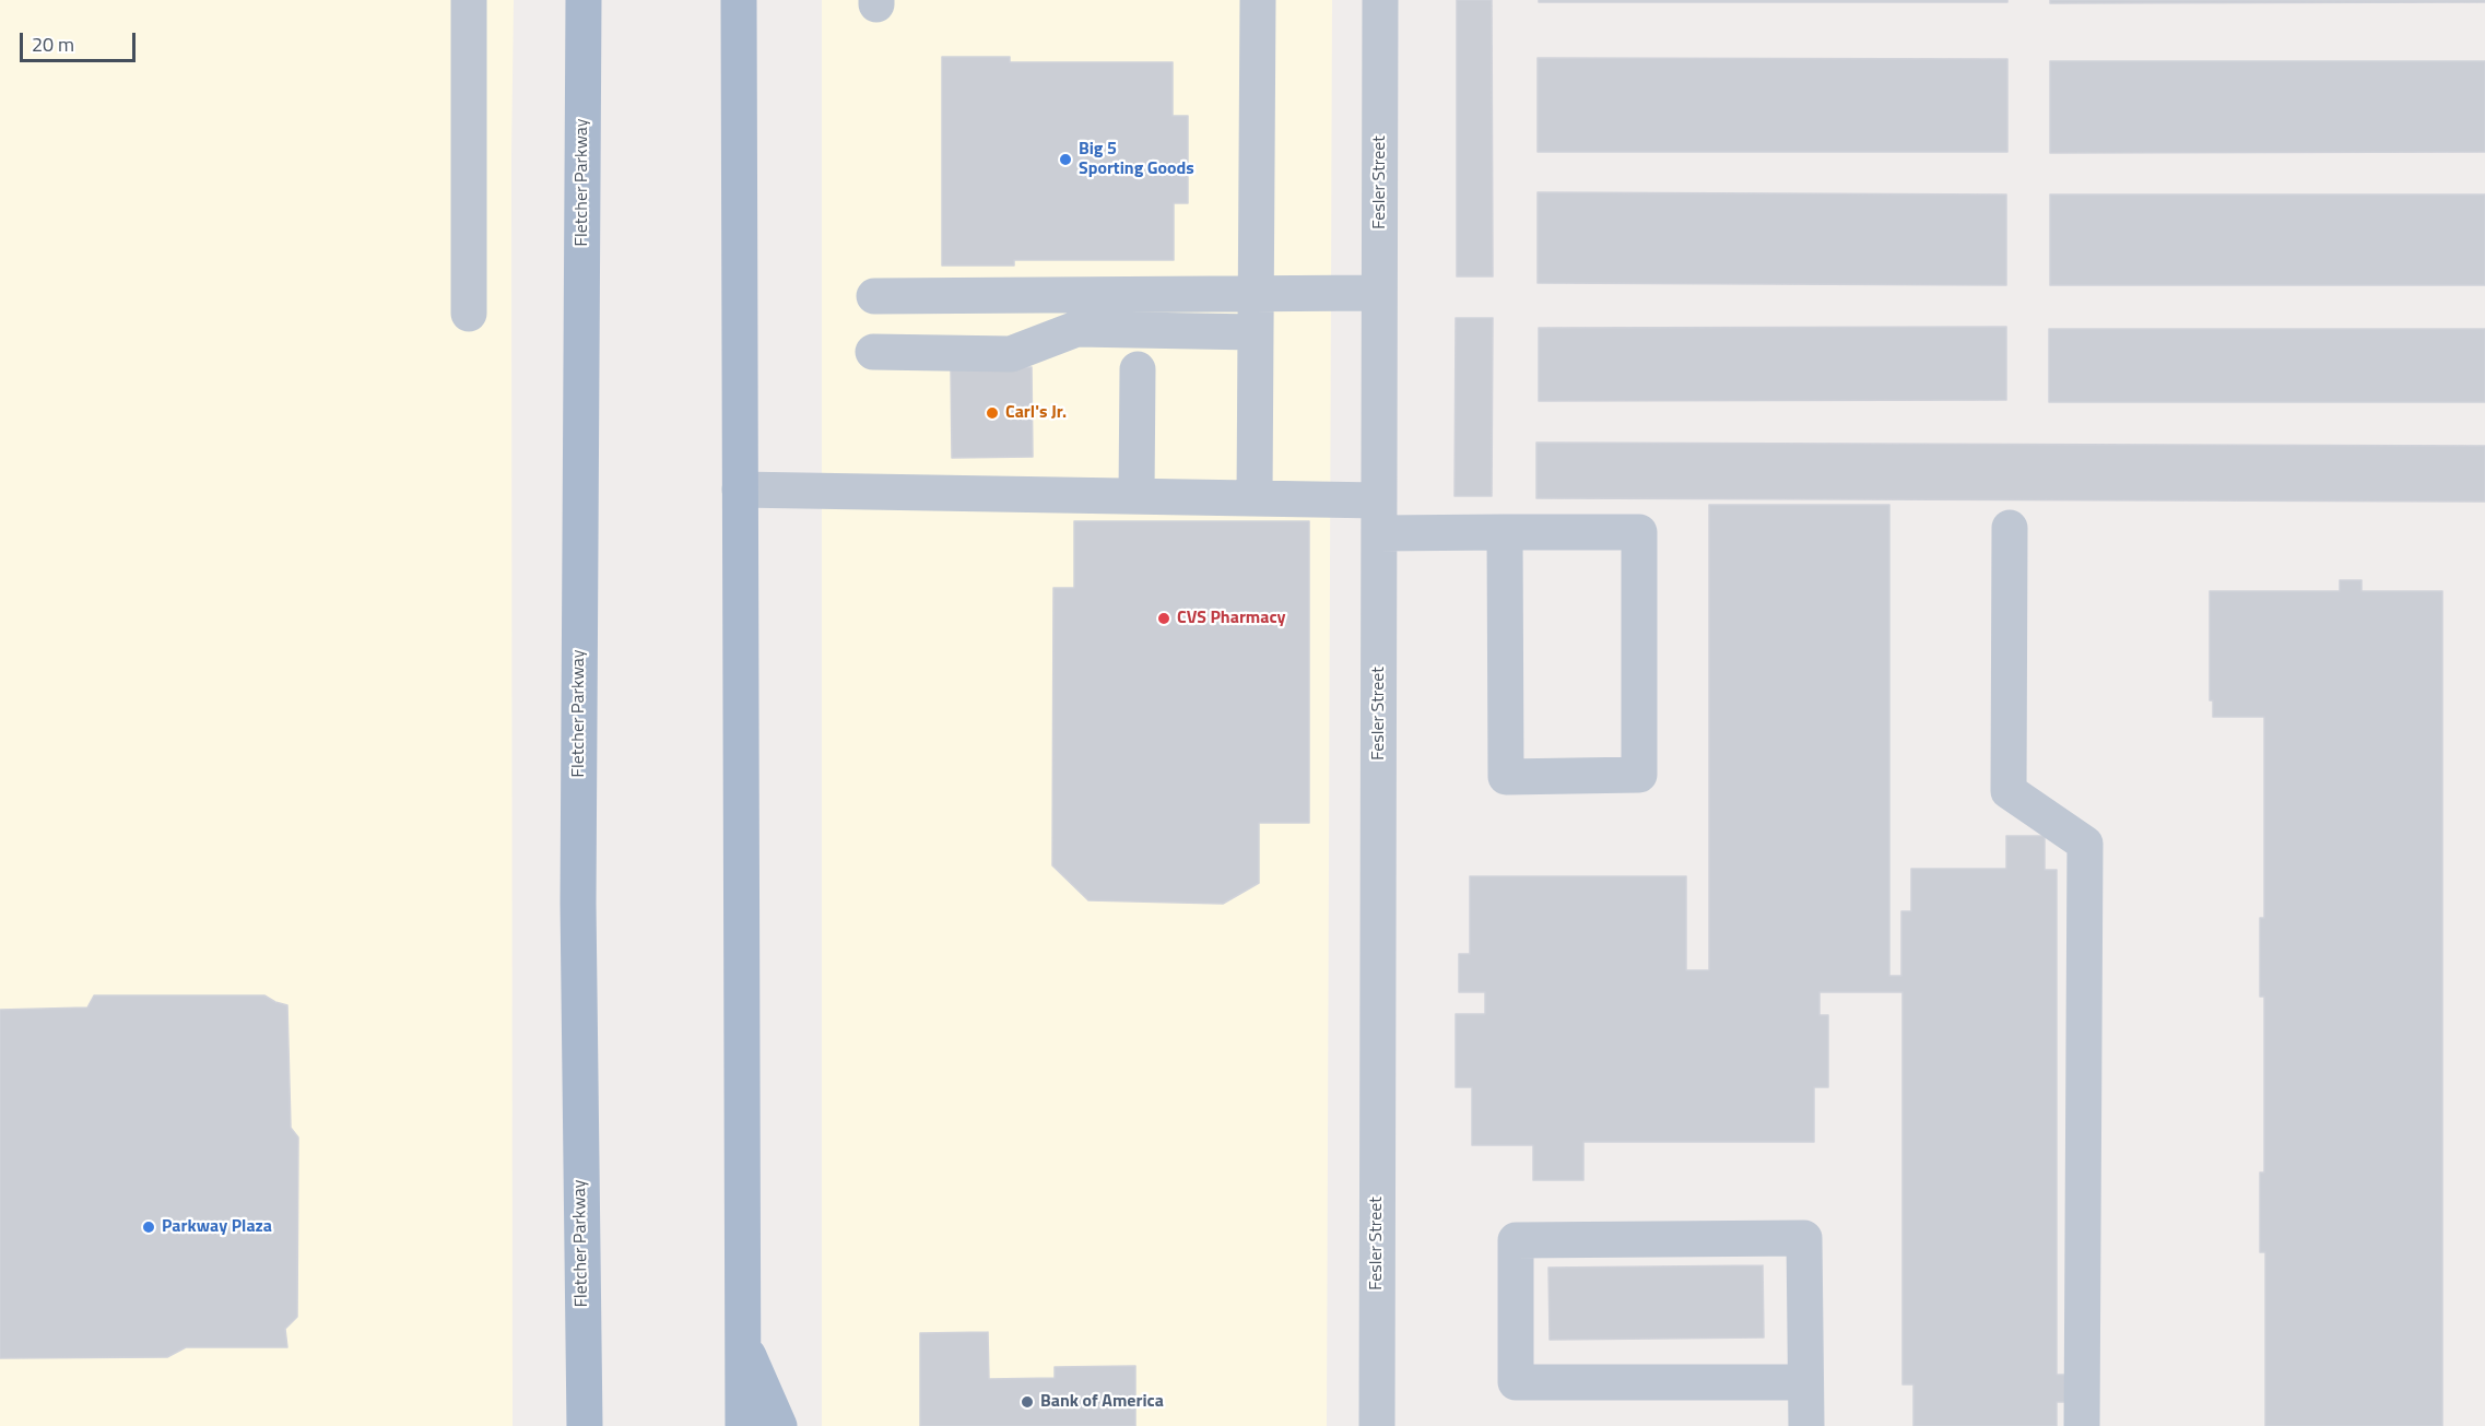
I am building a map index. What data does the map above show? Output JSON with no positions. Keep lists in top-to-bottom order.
{
  "streets": {
    "main road": ["Fletcher Parkway"],
    "street": ["Fesler Street"]
  },
  "places": [
    "Big 5 Sporting Goods",
    "Carl's Jr.",
    "CVS Pharmacy",
    "Parkway Plaza",
    "Bank of America"
  ],
  "scale_bar": "20 m"
}
